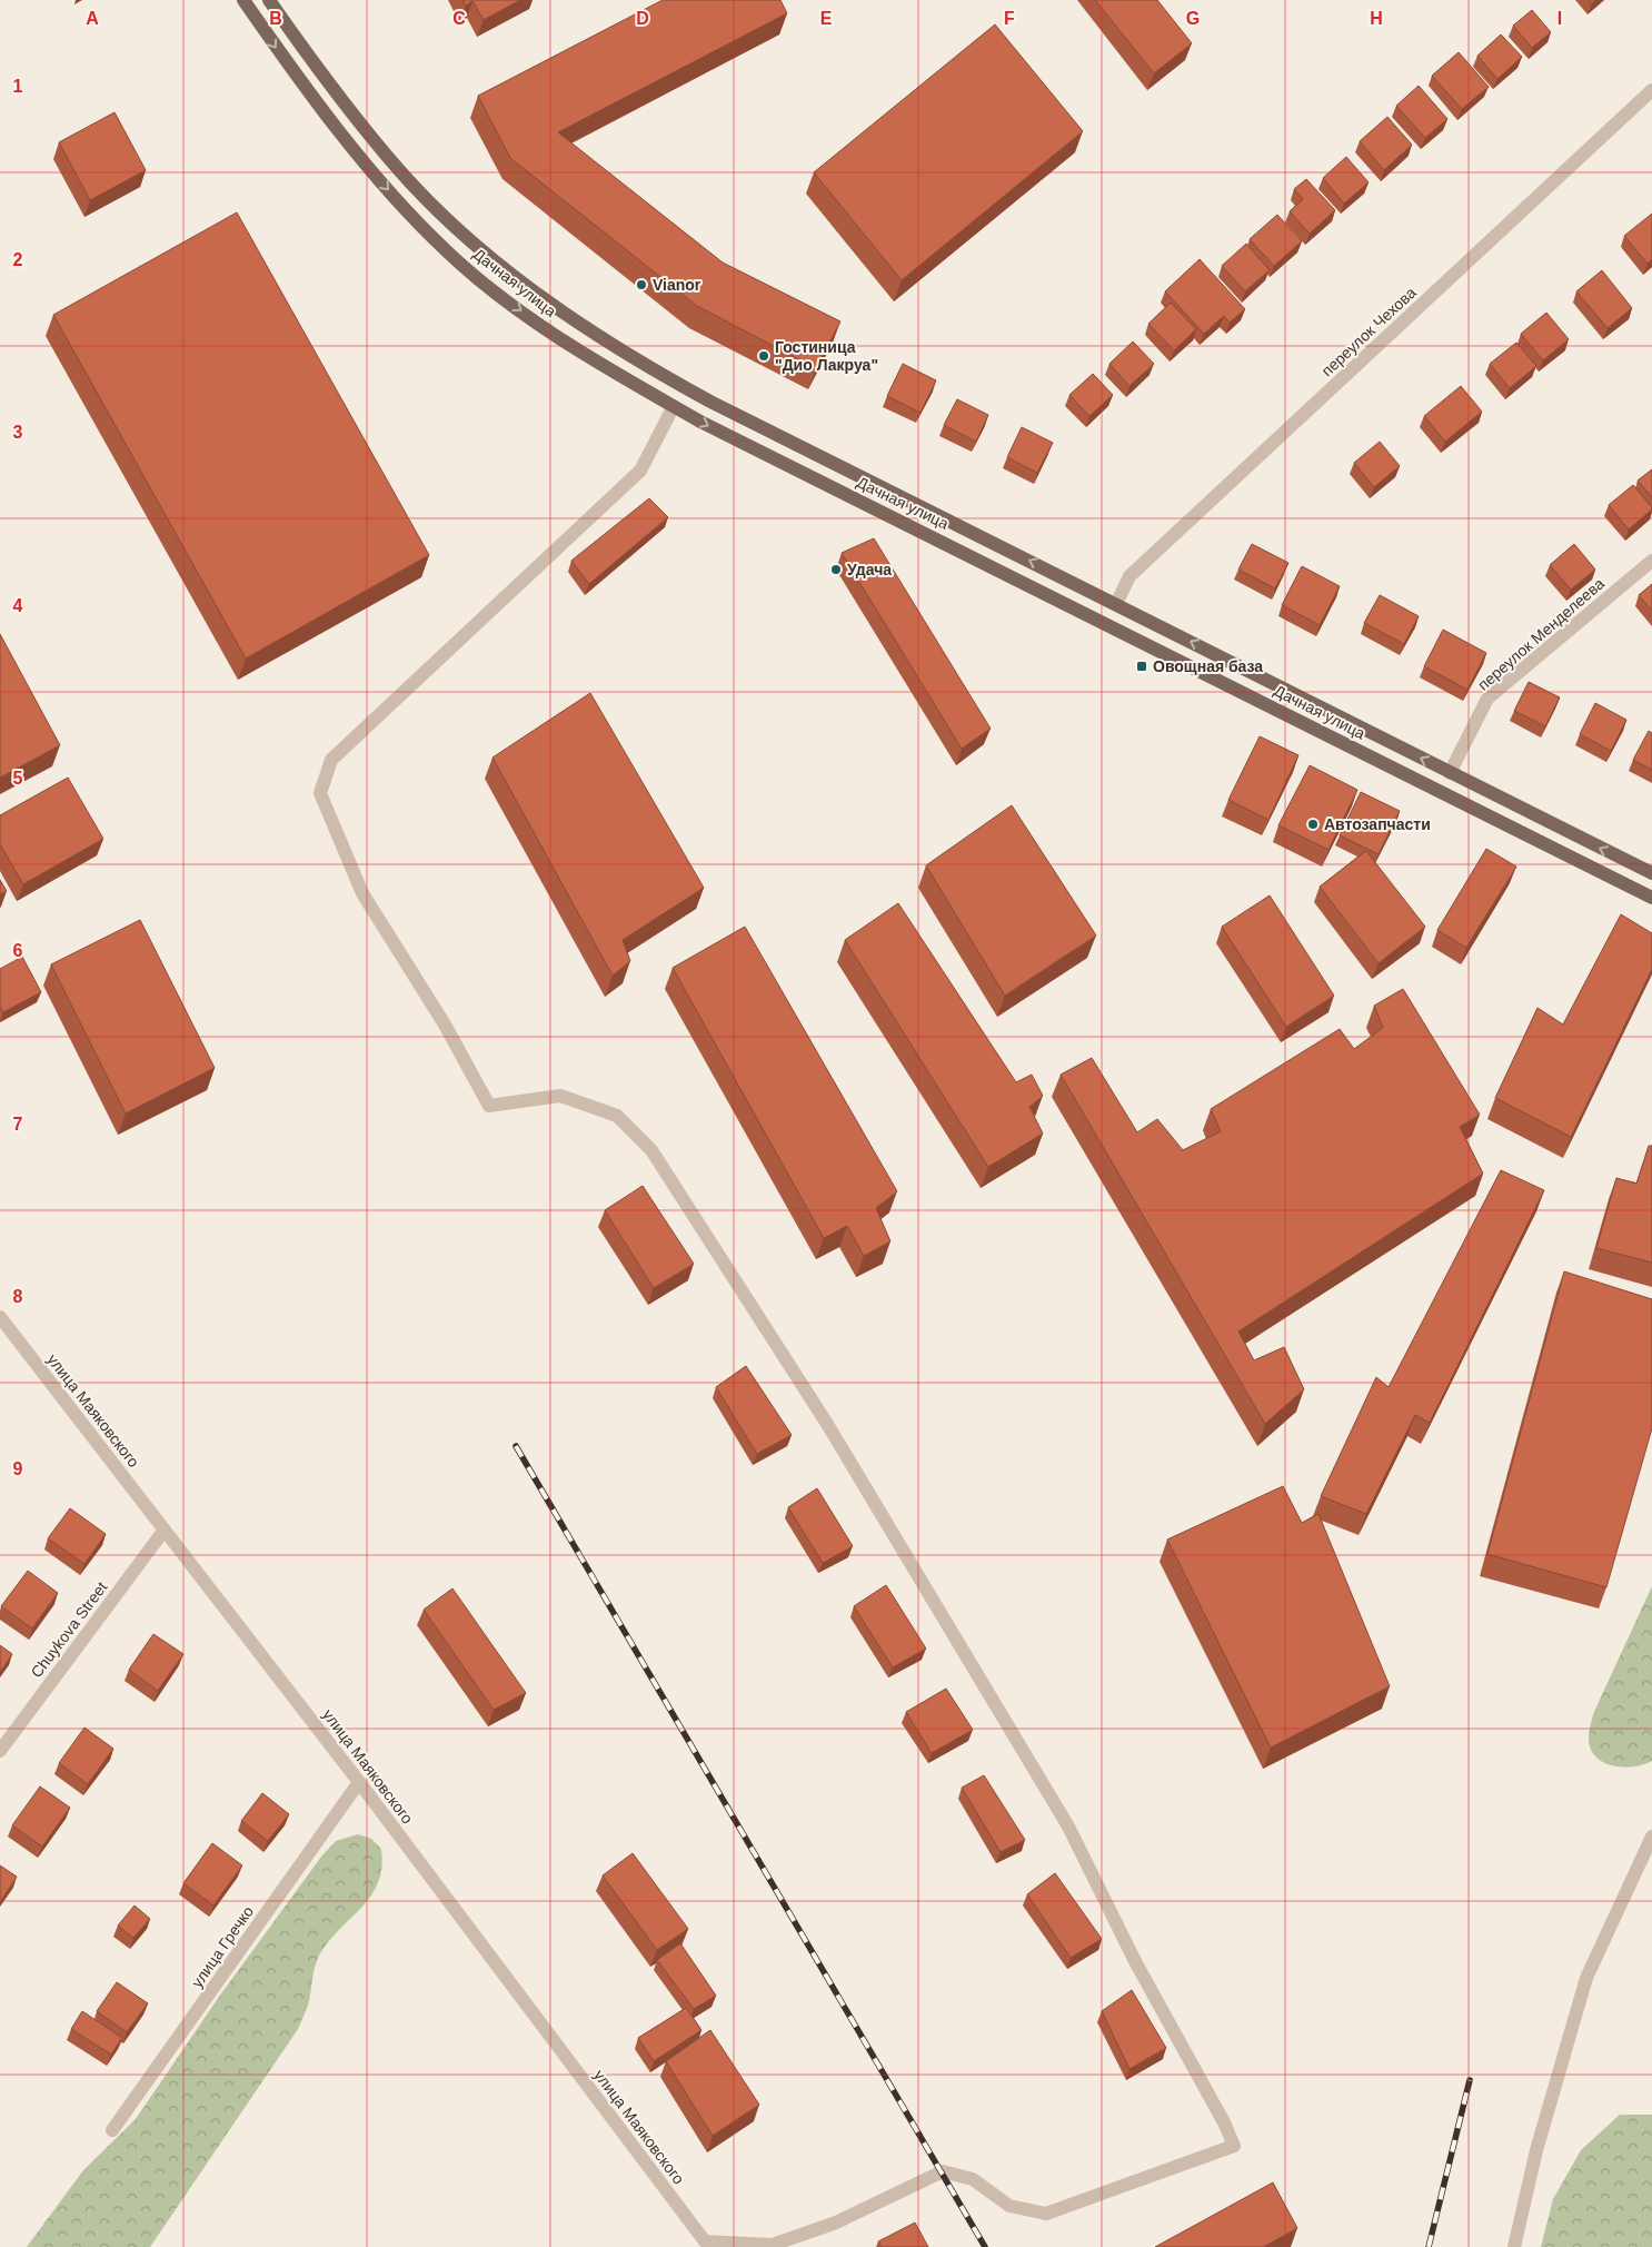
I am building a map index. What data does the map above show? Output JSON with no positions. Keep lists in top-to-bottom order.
{
  "streets": {
    "main road": ["Дачная улица"],
    "street": [
      "переулок Чехова",
      "переулок Менделеева",
      "улица Маяковского",
      "Chuykova Street",
      "улица Гречко"
    ]
  },
  "crossings": [
    ["Дачная улица", "переулок Чехова"],
    ["Дачная улица", "переулок Менделеева"],
    ["Дачная улица", "улица Маяковского"],
    ["улица Маяковского", "Chuykova Street"],
    ["улица Маяковского", "улица Гречко"]
  ],
  "places": {
    "other": [
      "Vianor",
      "Гостиница \"Дио Лакруа\"",
      "Удача",
      "Автозапчасти"
    ],
    "transit": ["Овощная база"]
  },
  "grid": {
    "columns": [
      "A",
      "B",
      "C",
      "D",
      "E",
      "F",
      "G",
      "H",
      "I"
    ],
    "rows": [
      "1",
      "2",
      "3",
      "4",
      "5",
      "6",
      "7",
      "8",
      "9"
    ]
  }
}
